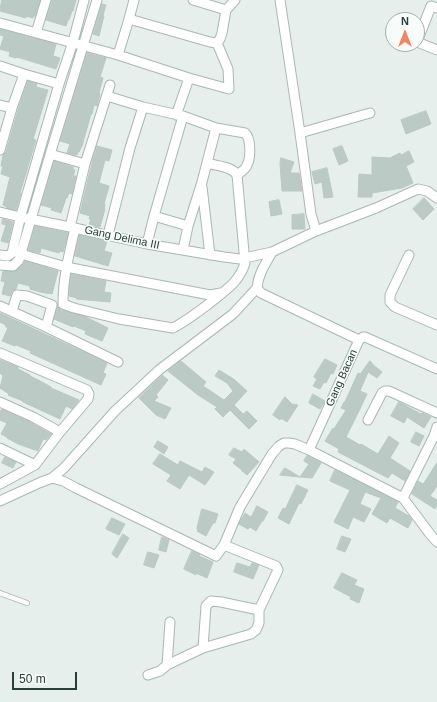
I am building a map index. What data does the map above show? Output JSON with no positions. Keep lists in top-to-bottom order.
{
  "streets": {
    "street": ["Gang Delima III", "Gang Bacan"]
  },
  "scale_bar": "50 m",
  "north": "top"
}
